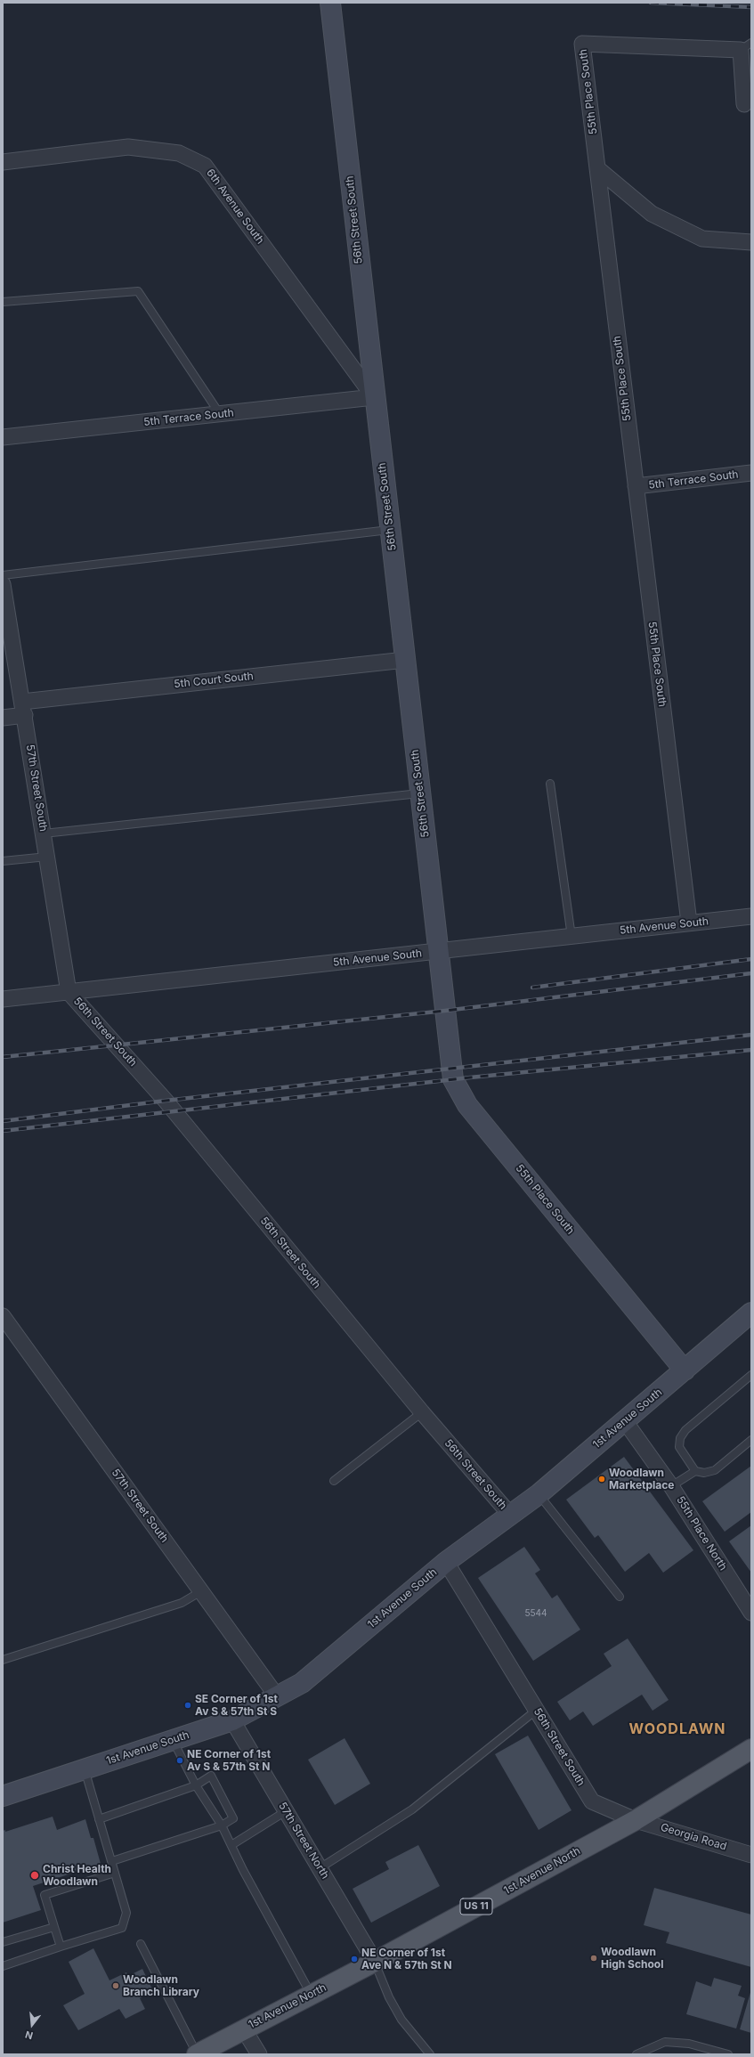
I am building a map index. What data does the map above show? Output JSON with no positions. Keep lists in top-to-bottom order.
{
  "streets": {
    "main road": ["1st Avenue North", "US 11"],
    "street": [
      "55th Place South",
      "6th Avenue South",
      "56th Street South",
      "5th Terrace South",
      "5th Court South",
      "57th Street South",
      "5th Avenue South",
      "1st Avenue South",
      "55th Place North",
      "Georgia Road",
      "57th Street North"
    ]
  },
  "crossings": [
    ["55th Place South", "56th Street South"],
    ["55th Place South", "5th Terrace South"],
    ["55th Place South", "5th Avenue South"],
    ["55th Place South", "1st Avenue South"],
    ["6th Avenue South", "56th Street South"],
    ["6th Avenue South", "5th Terrace South"],
    ["56th Street South", "5th Terrace South"],
    ["56th Street South", "5th Court South"],
    ["56th Street South", "57th Street South"],
    ["56th Street South", "5th Avenue South"],
    ["56th Street South", "1st Avenue South"],
    ["56th Street South", "Georgia Road"],
    ["56th Street South", "1st Avenue North"],
    ["5th Court South", "57th Street South"],
    ["57th Street South", "5th Avenue South"],
    ["57th Street South", "1st Avenue South"],
    ["1st Avenue South", "55th Place North"],
    ["1st Avenue South", "57th Street North"],
    ["Georgia Road", "1st Avenue North"],
    ["57th Street North", "1st Avenue North"]
  ],
  "districts": ["WOODLAWN"],
  "places": [
    "Woodlawn Marketplace",
    "SE Corner of 1st Av S & 57th St S",
    "NE Corner of 1st Av S & 57th St N",
    "Christ Health Woodlawn",
    "Woodlawn High School",
    "NE Corner of 1st Ave N & 57th St N",
    "Woodlawn Branch Library"
  ],
  "house_numbers": ["5544"],
  "north": "bottom"
}
